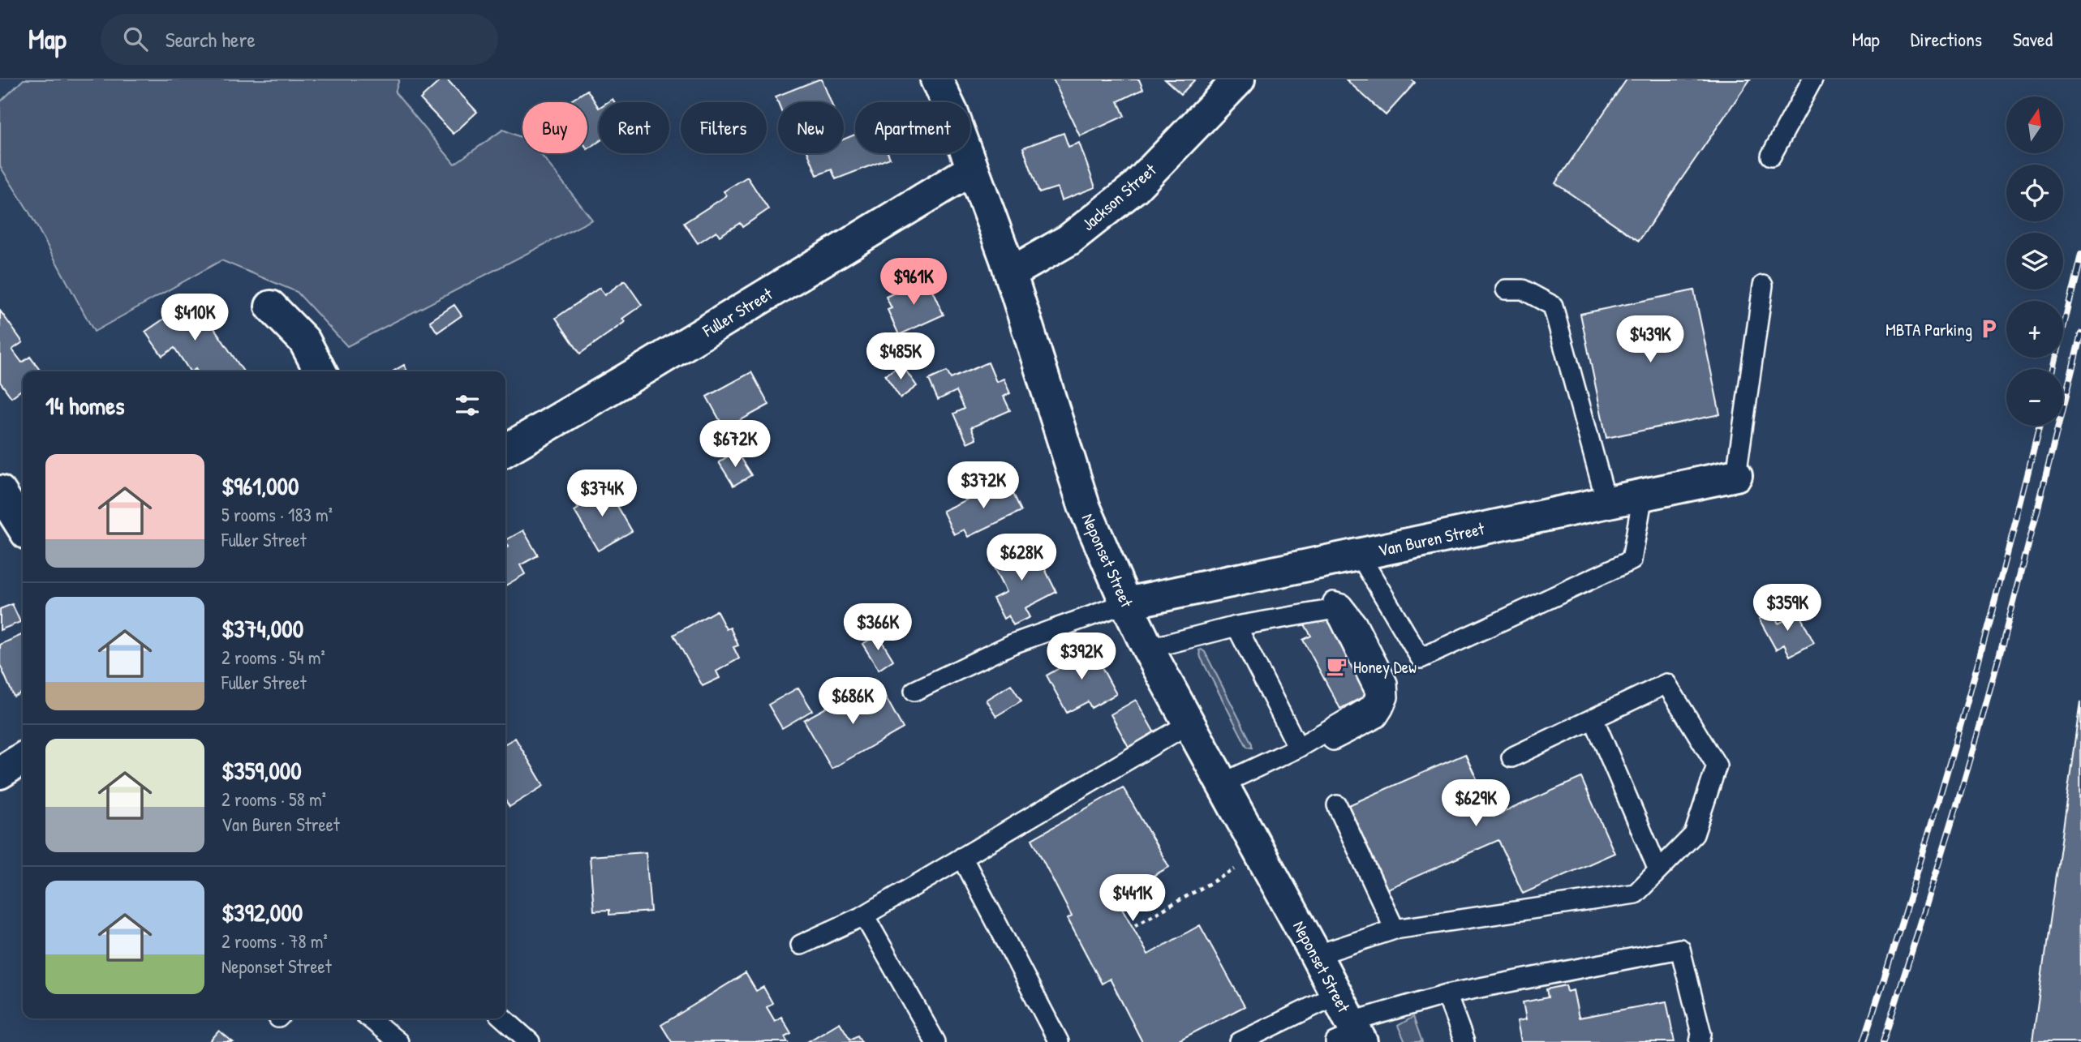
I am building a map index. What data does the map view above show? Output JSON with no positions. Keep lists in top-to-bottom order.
{
  "streets": {
    "street": [
      "Jackson Street",
      "Fuller Street",
      "Van Buren Street",
      "Neponset Street"
    ]
  },
  "crossings": [
    ["Jackson Street", "Neponset Street"],
    ["Fuller Street", "Neponset Street"],
    ["Van Buren Street", "Neponset Street"]
  ],
  "places": {
    "parking": ["MBTA Parking"],
    "cafe": ["Honey Dew"]
  },
  "north": "top",
  "page": {
    "header": "Map",
    "search": "Search here",
    "nav": ["Map", "Directions", "Saved"],
    "map_buttons": ["+", "−"],
    "chip": [
      "Buy",
      "Rent",
      "Filters",
      "New",
      "Apartment"
    ],
    "price": [
      "$961K",
      "$410K",
      "$439K",
      "$485K",
      "$672K",
      "$372K",
      "$374K",
      "$628K",
      "$359K",
      "$366K",
      "$392K",
      "$686K",
      "$629K",
      "$441K"
    ],
    "heading": "14 homes",
    "list": [
      {
        "name": "$961,000",
        "note": "5 rooms · 183 m² · Fuller Street"
      },
      {
        "name": "$374,000",
        "note": "2 rooms · 54 m² · Fuller Street"
      },
      {
        "name": "$359,000",
        "note": "2 rooms · 58 m² · Van Buren Street"
      },
      {
        "name": "$392,000",
        "note": "2 rooms · 78 m² · Neponset Street"
      }
    ]
  }
}
